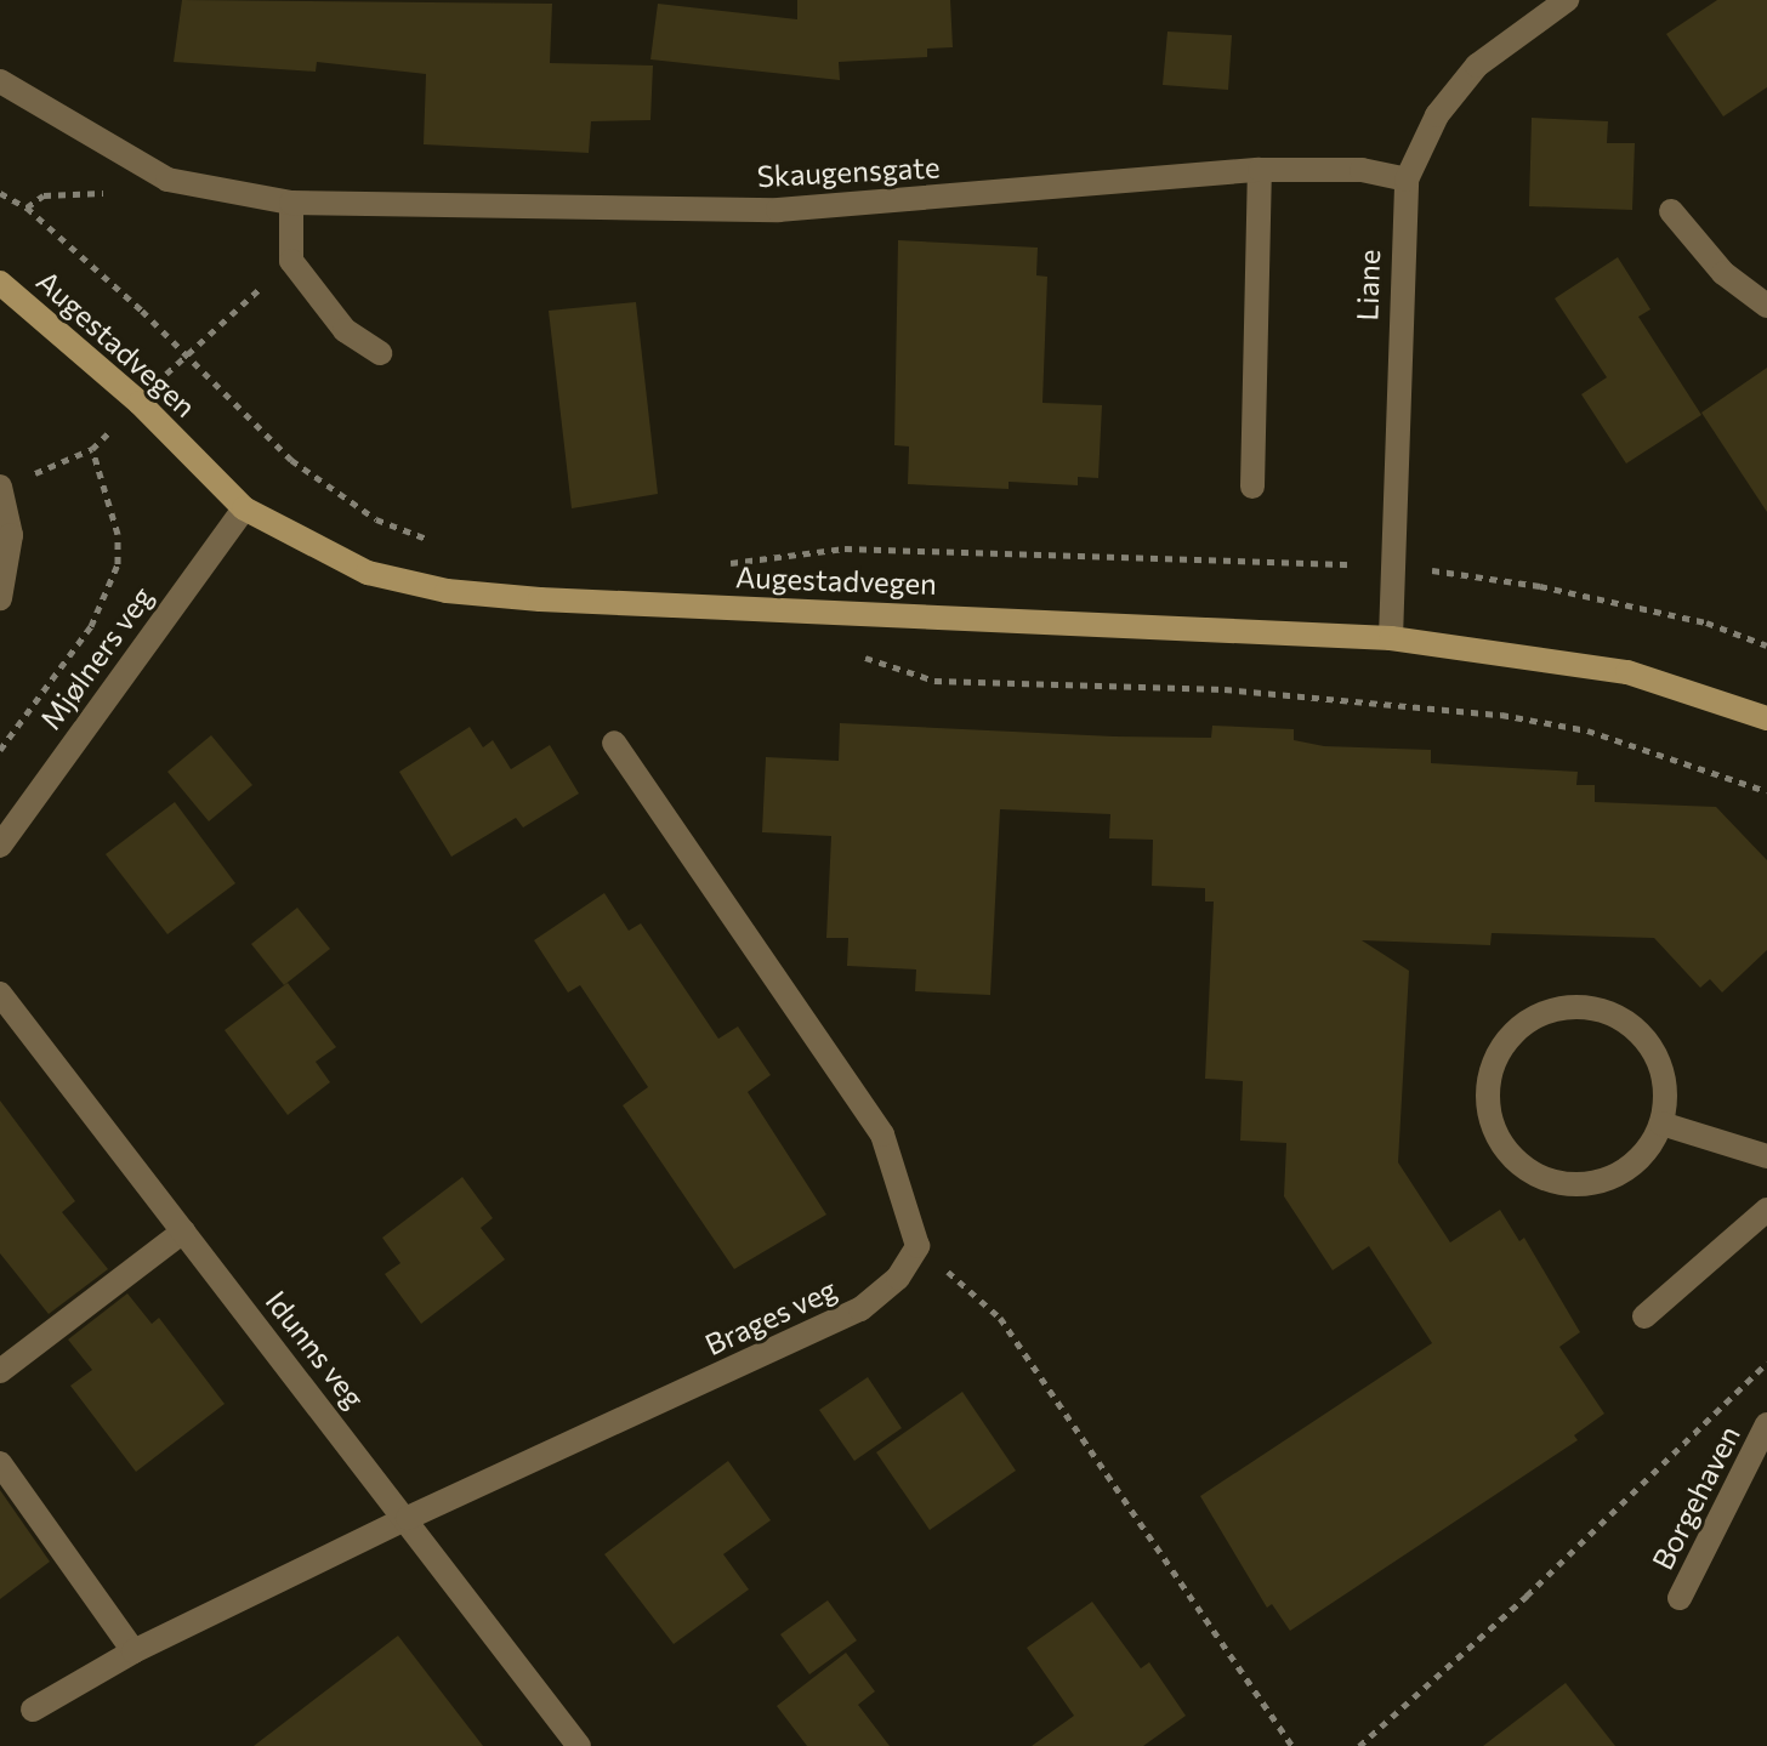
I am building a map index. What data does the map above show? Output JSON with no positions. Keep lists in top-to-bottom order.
{
  "streets": {
    "main road": ["Augestadvegen"],
    "street": [
      "Skaugensgate",
      "Liane",
      "Mjølners veg",
      "Brages veg",
      "Idunns veg",
      "Borgehaven"
    ]
  },
  "crossings": [
    ["Skaugensgate", "Liane"],
    ["Liane", "Augestadvegen"],
    ["Augestadvegen", "Mjølners veg"],
    ["Brages veg", "Idunns veg"]
  ]
}
